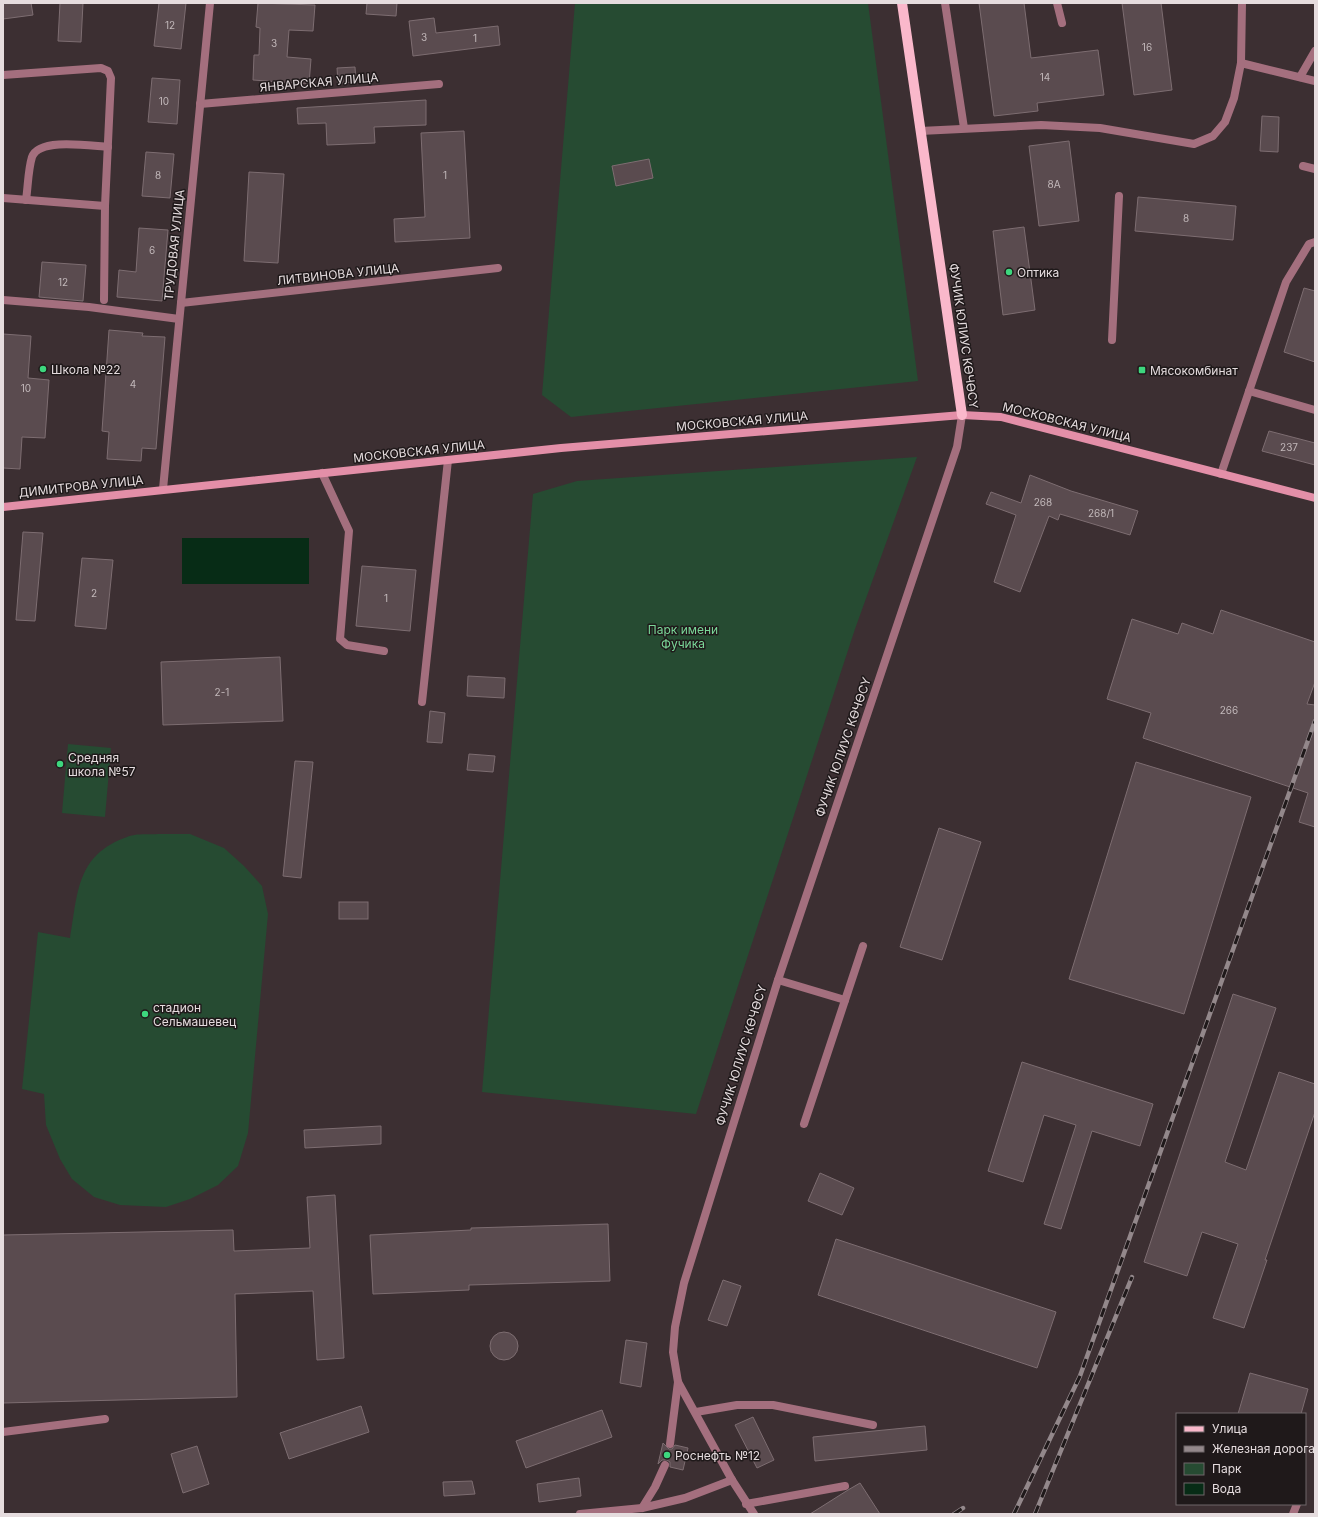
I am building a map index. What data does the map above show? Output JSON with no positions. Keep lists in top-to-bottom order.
{
  "streets": {
    "main road": ["ФУЧИК ЮЛИУС КӨЧӨСҮ", "МОСКОВСКАЯ УЛИЦА", "ДИМИТРОВА УЛИЦА"],
    "street": ["ЯНВАРСКАЯ УЛИЦА", "ТРУДОВАЯ УЛИЦА", "ЛИТВИНОВА УЛИЦА"]
  },
  "crossings": [
    ["ЯНВАРСКАЯ УЛИЦА", "ТРУДОВАЯ УЛИЦА"],
    ["ТРУДОВАЯ УЛИЦА", "ЛИТВИНОВА УЛИЦА"],
    ["ТРУДОВАЯ УЛИЦА", "МОСКОВСКАЯ УЛИЦА"],
    ["ТРУДОВАЯ УЛИЦА", "ДИМИТРОВА УЛИЦА"],
    ["ФУЧИК ЮЛИУС КӨЧӨСҮ", "МОСКОВСКАЯ УЛИЦА"],
    ["МОСКОВСКАЯ УЛИЦА", "ДИМИТРОВА УЛИЦА"]
  ],
  "parks": ["Парк имени Фучика"],
  "places": {
    "other": [
      "Оптика",
      "Школа №22",
      "Средняя школа №57",
      "стадион Сельмашевец",
      "Роснефть №12"
    ],
    "transit": ["Мясокомбинат"]
  },
  "house_numbers": [
    "12",
    "3",
    "1",
    "3",
    "16",
    "14",
    "10",
    "8",
    "1",
    "8А",
    "8",
    "6",
    "12",
    "4",
    "10",
    "237",
    "268",
    "268/1",
    "2",
    "1",
    "2-1",
    "266"
  ],
  "legend": [
    "Улица",
    "Железная дорога",
    "Парк",
    "Вода"
  ]
}
